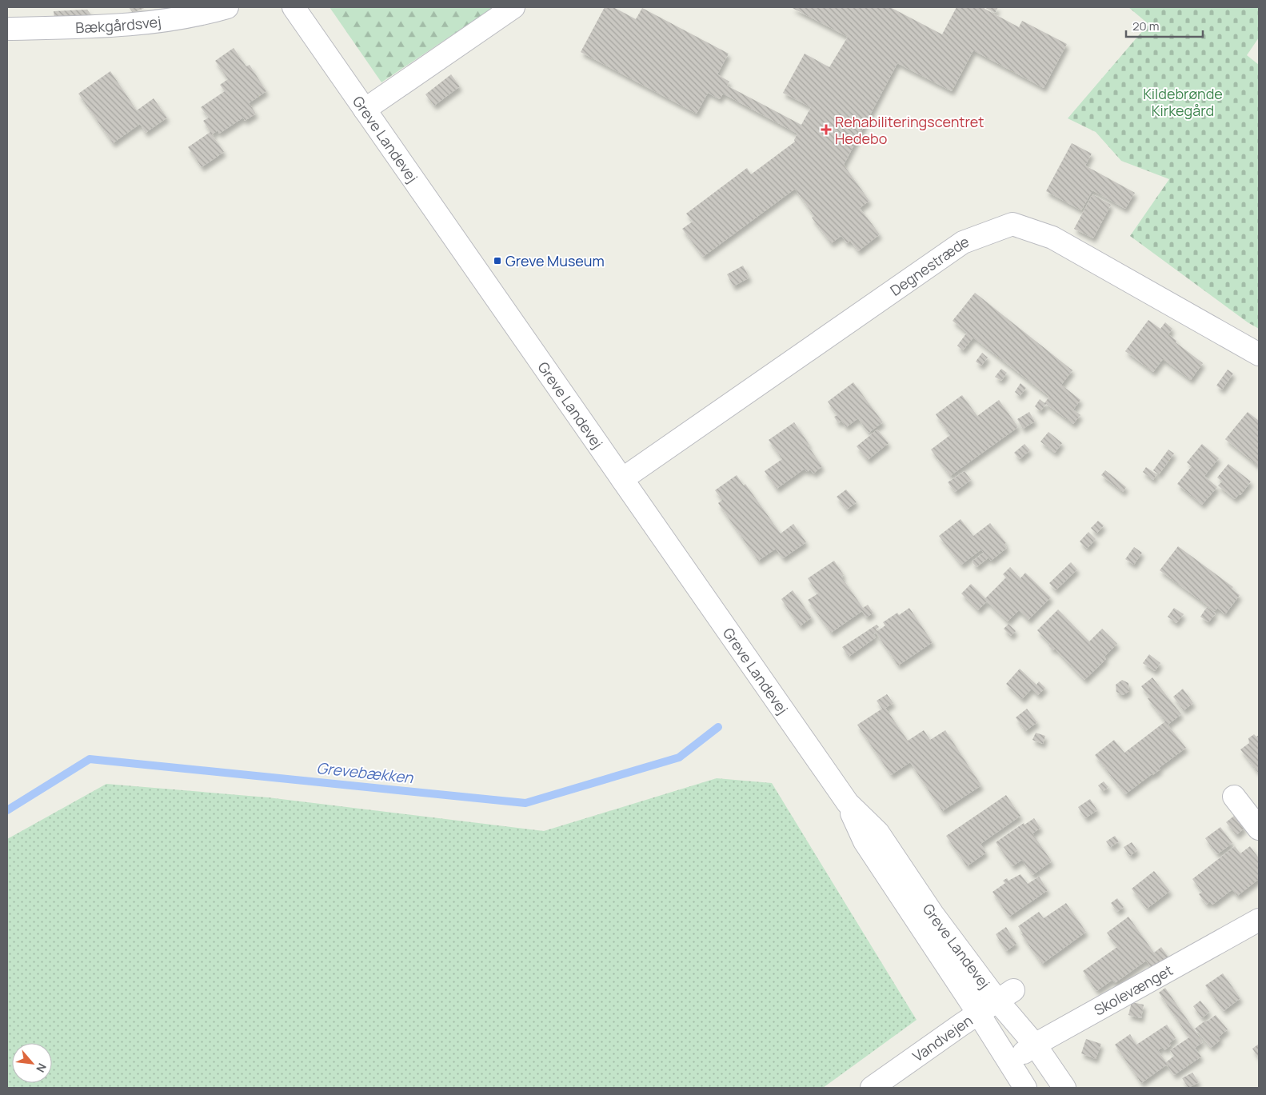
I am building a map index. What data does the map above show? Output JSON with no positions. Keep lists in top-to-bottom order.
{
  "streets": {
    "street": [
      "Bækgårdsvej",
      "Greve Landevej",
      "Degnestræde",
      "Skolevænget",
      "Vandvejen"
    ]
  },
  "crossings": [
    ["Greve Landevej", "Degnestræde"],
    ["Greve Landevej", "Skolevænget"],
    ["Greve Landevej", "Vandvejen"]
  ],
  "water": ["Grevebækken"],
  "parks": ["Kildebrønde Kirkegård"],
  "places": {
    "health": ["Rehabiliteringscentret Hedebo"],
    "transit": ["Greve Museum"]
  },
  "scale_bar": "20 m",
  "north": "bottom right"
}
